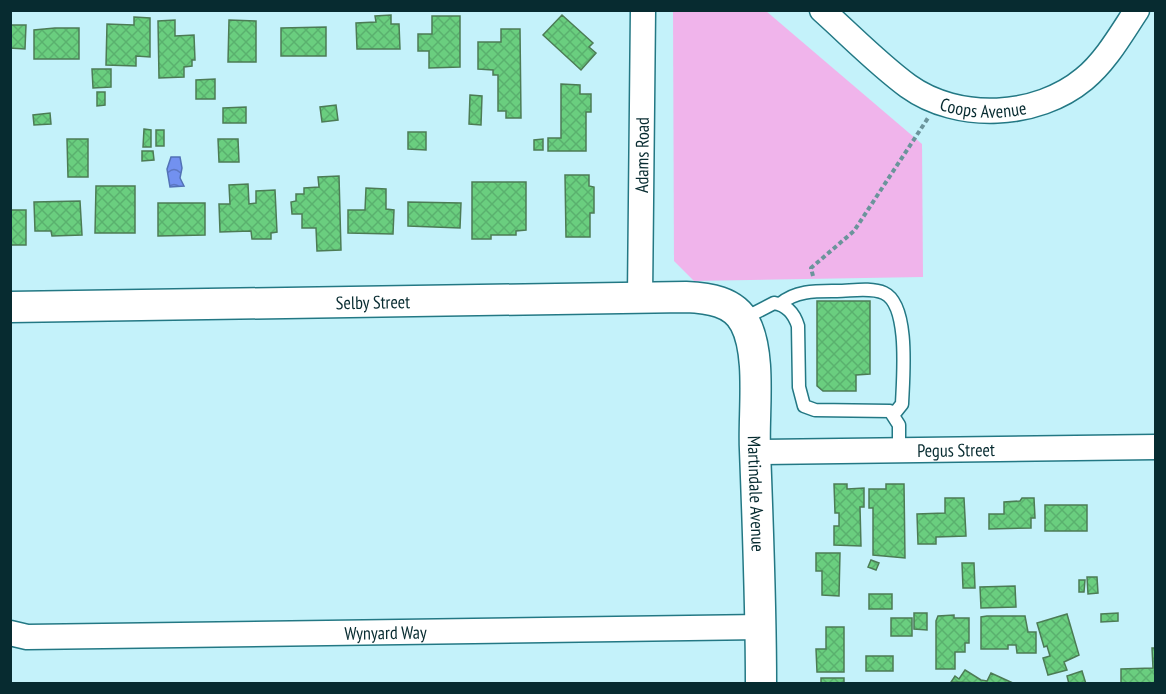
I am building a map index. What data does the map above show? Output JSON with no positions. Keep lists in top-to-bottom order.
{
  "streets": {
    "street": [
      "Coops Avenue",
      "Adams Road",
      "Selby Street",
      "Pegus Street",
      "Martindale Avenue",
      "Wynyard Way"
    ]
  },
  "crossings": [
    ["Adams Road", "Selby Street"],
    ["Selby Street", "Martindale Avenue"],
    ["Pegus Street", "Martindale Avenue"],
    ["Martindale Avenue", "Wynyard Way"]
  ]
}
